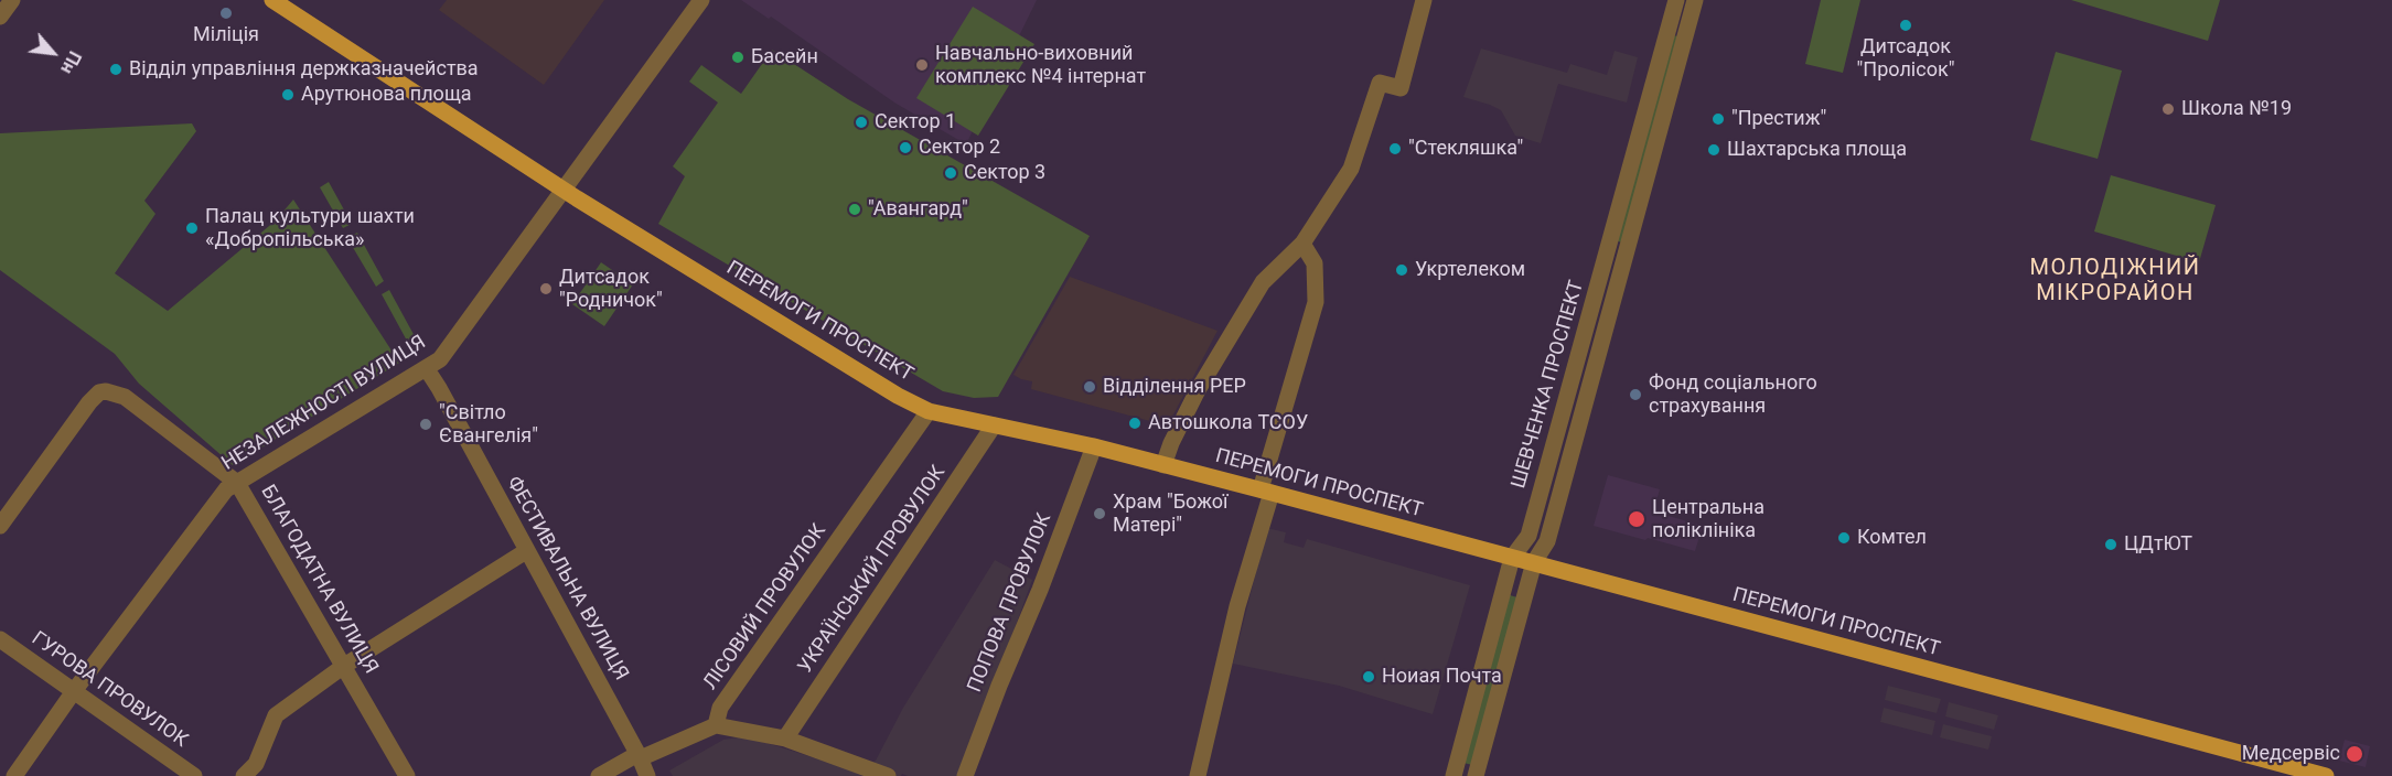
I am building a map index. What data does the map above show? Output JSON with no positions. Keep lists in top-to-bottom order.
{
  "streets": {
    "main road": ["ПЕРЕМОГИ ПРОСПЕКТ"],
    "street": [
      "ШЕВЧЕНКА ПРОСПЕКТ",
      "НЕЗАЛЕЖНОСТІ ВУЛИЦЯ",
      "УКРАЇНСЬКИЙ ПРОВУЛОК",
      "ФЕСТИВАЛЬНА ВУЛИЦЯ",
      "БЛАГОДАТНА ВУЛИЦЯ",
      "ПОПОВА ПРОВУЛОК",
      "ЛІСОВИЙ ПРОВУЛОК",
      "ГУРОВА ПРОВУЛОК"
    ]
  },
  "crossings": [
    ["ПЕРЕМОГИ ПРОСПЕКТ", "ШЕВЧЕНКА ПРОСПЕКТ"],
    ["ПЕРЕМОГИ ПРОСПЕКТ", "НЕЗАЛЕЖНОСТІ ВУЛИЦЯ"],
    ["ПЕРЕМОГИ ПРОСПЕКТ", "УКРАЇНСЬКИЙ ПРОВУЛОК"],
    ["ПЕРЕМОГИ ПРОСПЕКТ", "ПОПОВА ПРОВУЛОК"],
    ["ПЕРЕМОГИ ПРОСПЕКТ", "ЛІСОВИЙ ПРОВУЛОК"],
    ["НЕЗАЛЕЖНОСТІ ВУЛИЦЯ", "ФЕСТИВАЛЬНА ВУЛИЦЯ"],
    ["НЕЗАЛЕЖНОСТІ ВУЛИЦЯ", "БЛАГОДАТНА ВУЛИЦЯ"],
    ["НЕЗАЛЕЖНОСТІ ВУЛИЦЯ", "ГУРОВА ПРОВУЛОК"]
  ],
  "districts": ["МОЛОДІЖНИЙ МІКРОРАЙОН"],
  "places": [
    "Міліція",
    "Дитсадок \"Пролісок\"",
    "Басейн",
    "Навчально-виховний комплекс №4 інтернат",
    "Відділ управління держказначейства",
    "Арутюнова площа",
    "Школа №19",
    "\"Престиж\"",
    "Сектор 1",
    "Сектор 2",
    "\"Стекляшка\"",
    "Шахтарська площа",
    "Сектор 3",
    "\"Авангард\"",
    "Палац культури шахти «Добропільська»",
    "Укртелеком",
    "Дитсадок \"Родничок\"",
    "Відділення РЕР",
    "Фонд соціального страхування",
    "Автошкола ТСОУ",
    "\"Світло Євангелія\"",
    "Храм \"Божої Матері\"",
    "Центральна поліклініка",
    "Комтел",
    "ЦДтЮТ",
    "Ноиая Почта",
    "Медсервіс"
  ],
  "north": "bottom right"
}
